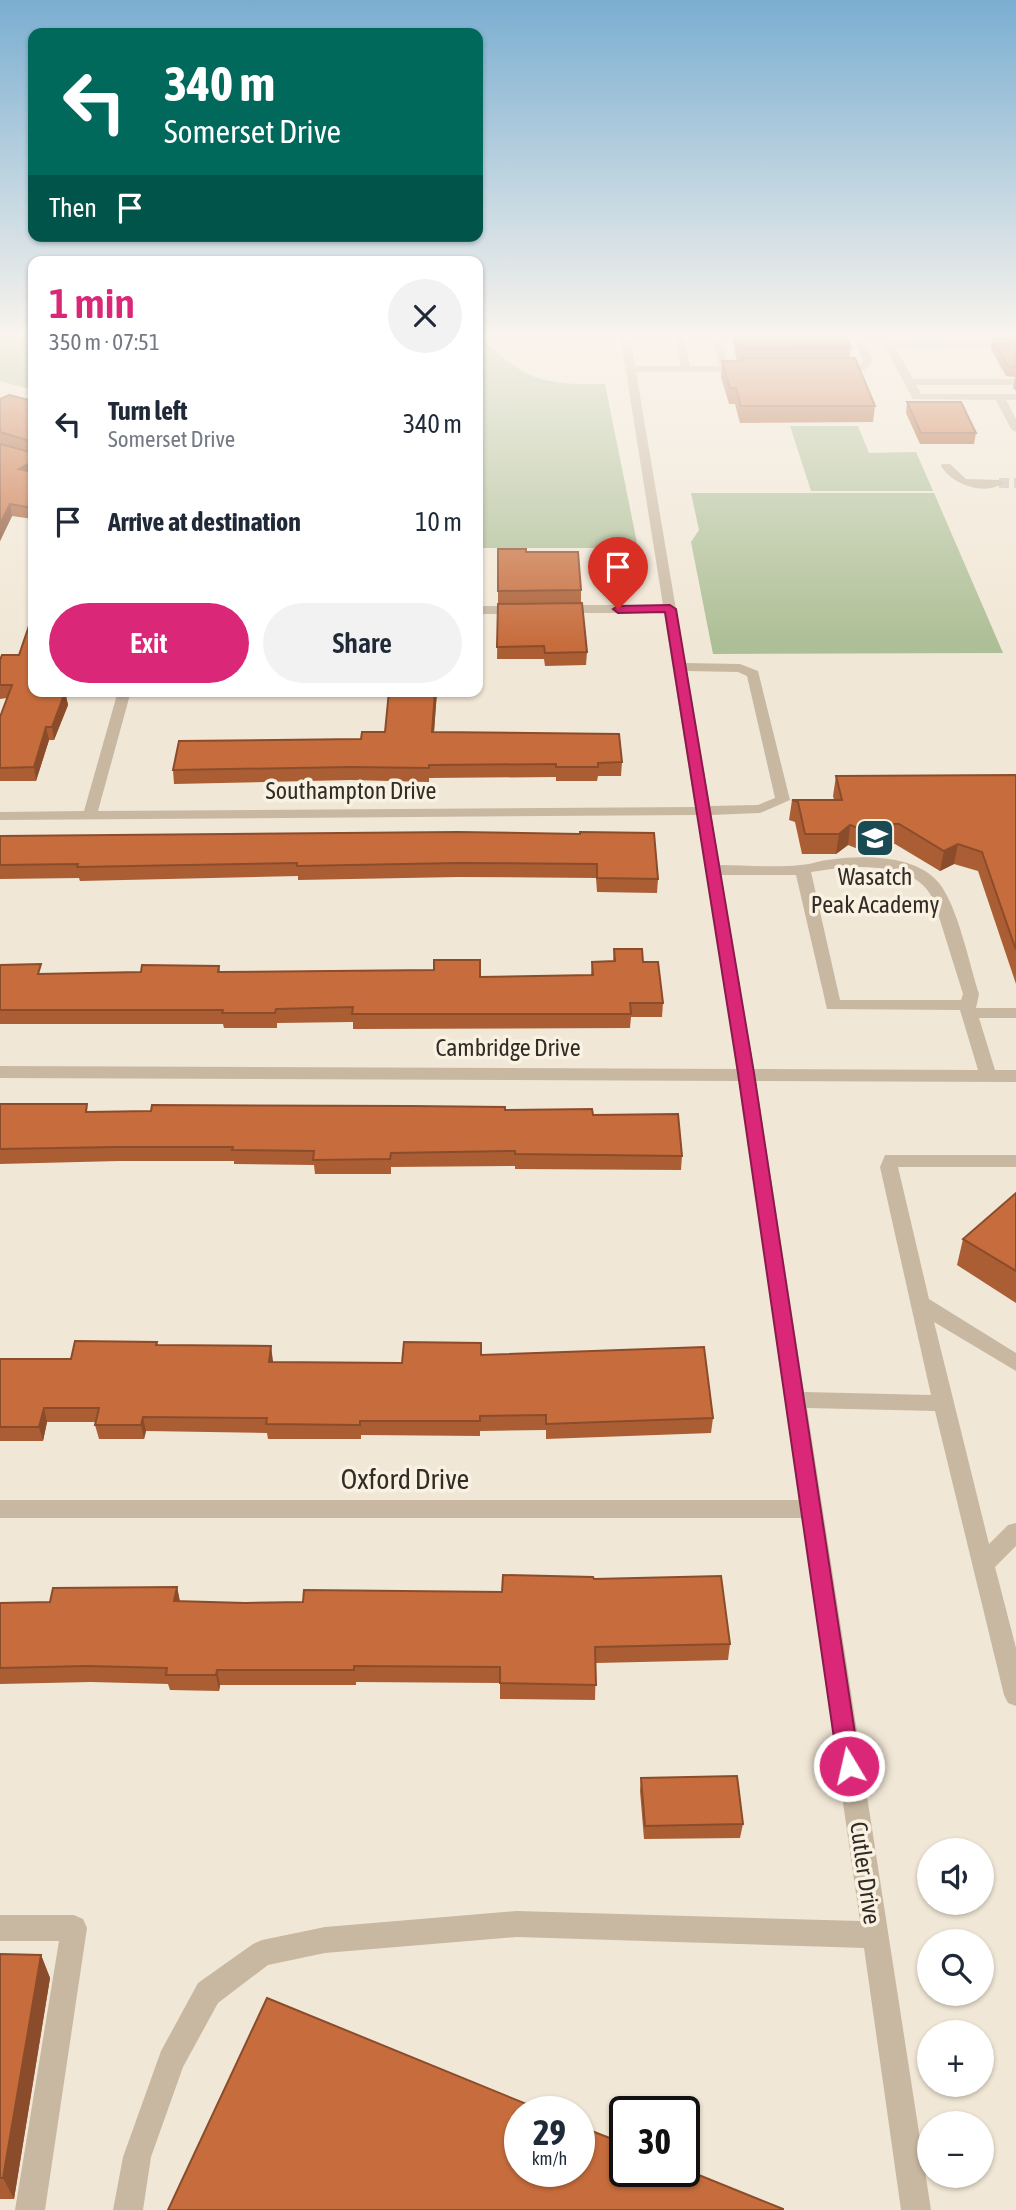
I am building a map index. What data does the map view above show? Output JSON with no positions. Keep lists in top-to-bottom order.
{
  "streets": {
    "street": [
      "Southampton Drive",
      "Cambridge Drive",
      "Oxford Drive",
      "Cutler Drive"
    ]
  },
  "crossings": [
    ["Southampton Drive", "Cutler Drive"],
    ["Cambridge Drive", "Cutler Drive"],
    ["Oxford Drive", "Cutler Drive"]
  ],
  "places": {
    "school or university": ["Wasatch Peak Academy"]
  },
  "page": {
    "turn": ["340 m", "Somerset Drive"],
    "then": "Then",
    "heading": ["1 min", "350 m · 07:51"],
    "list": [
      {
        "name": "Turn left",
        "note": "Somerset Drive",
        "value": "340 m"
      },
      {
        "name": "Arrive at destination",
        "value": "10 m"
      }
    ],
    "buttons": ["Exit", "Share"],
    "map_buttons": ["+", "−"],
    "speed": "29 km/h",
    "limit": "30"
  }
}
